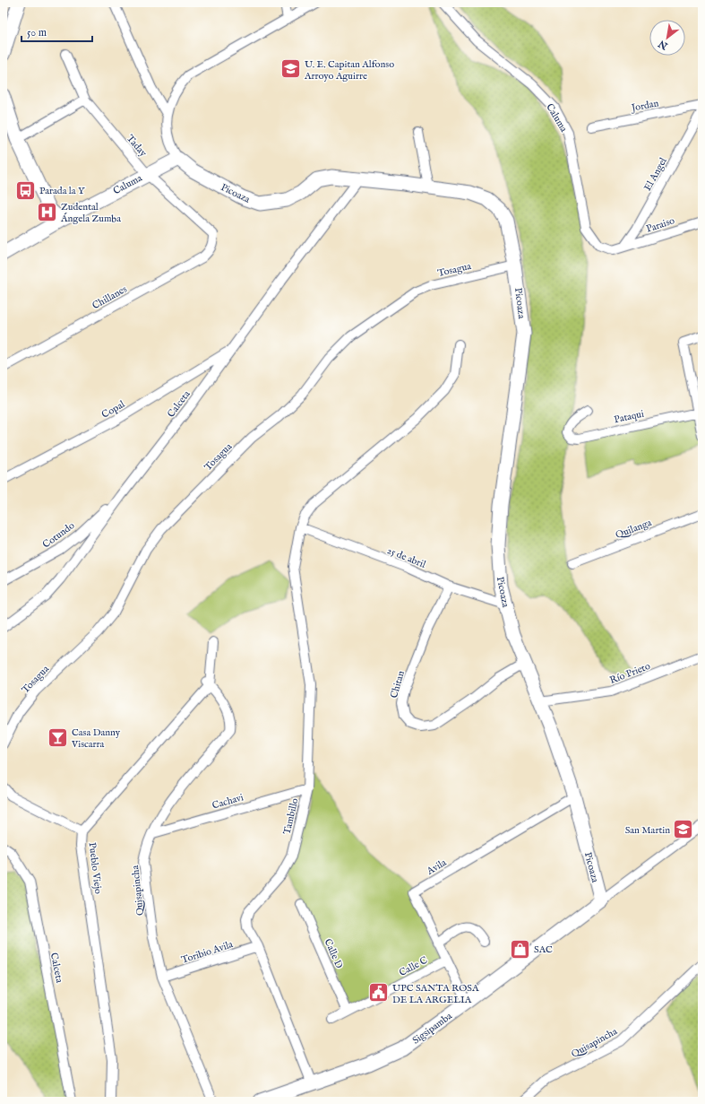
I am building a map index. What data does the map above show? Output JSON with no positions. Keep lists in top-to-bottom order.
{
  "streets": {
    "street": [
      "Jordan",
      "Caluma",
      "Taday",
      "El Angel",
      "Picoaza",
      "Paraiso",
      "Tosagua",
      "Chillanes",
      "Calceta",
      "Copal",
      "Pataqui",
      "Quilanga",
      "Cotundo",
      "25 de abril",
      "Río Prieto",
      "Chitan",
      "Cachavi",
      "Tambillo",
      "Avila",
      "Pueblo Viejo",
      "Quisapincha",
      "Toribio Avila",
      "Calle D",
      "Calle C",
      "Sigsipamba"
    ]
  },
  "crossings": [
    ["Caluma", "Taday"],
    ["Caluma", "El Angel"],
    ["Caluma", "Picoaza"],
    ["Caluma", "Paraiso"],
    ["Taday", "Chillanes"],
    ["El Angel", "Paraiso"],
    ["Picoaza", "Tosagua"],
    ["Picoaza", "Calceta"],
    ["Picoaza", "25 de abril"],
    ["Picoaza", "Río Prieto"],
    ["Picoaza", "Chitan"],
    ["Picoaza", "Avila"],
    ["Picoaza", "Sigsipamba"],
    ["Calceta", "Copal"],
    ["Calceta", "Cotundo"],
    ["25 de abril", "Chitan"],
    ["25 de abril", "Tambillo"],
    ["Cachavi", "Tambillo"],
    ["Cachavi", "Quisapincha"],
    ["Tambillo", "Toribio Avila"],
    ["Tambillo", "Sigsipamba"],
    ["Avila", "Calle C"],
    ["Avila", "Sigsipamba"],
    ["Pueblo Viejo", "Quisapincha"],
    ["Quisapincha", "Toribio Avila"],
    ["Calle D", "Calle C"]
  ],
  "places": {
    "school or university": ["U. E. Capitan Alfonso Arroyo Aguirre", "San Martin"],
    "bus stop": ["Parada la Y"],
    "hospital": ["Zudental Ángela Zumba"],
    "bar": ["Casa Danny Viscarra"],
    "shop": ["SAC"],
    "public building": ["UPC SANTA ROSA DE LA ARGELIA"]
  },
  "scale_bar": "50 m",
  "north": "bottom left"
}
